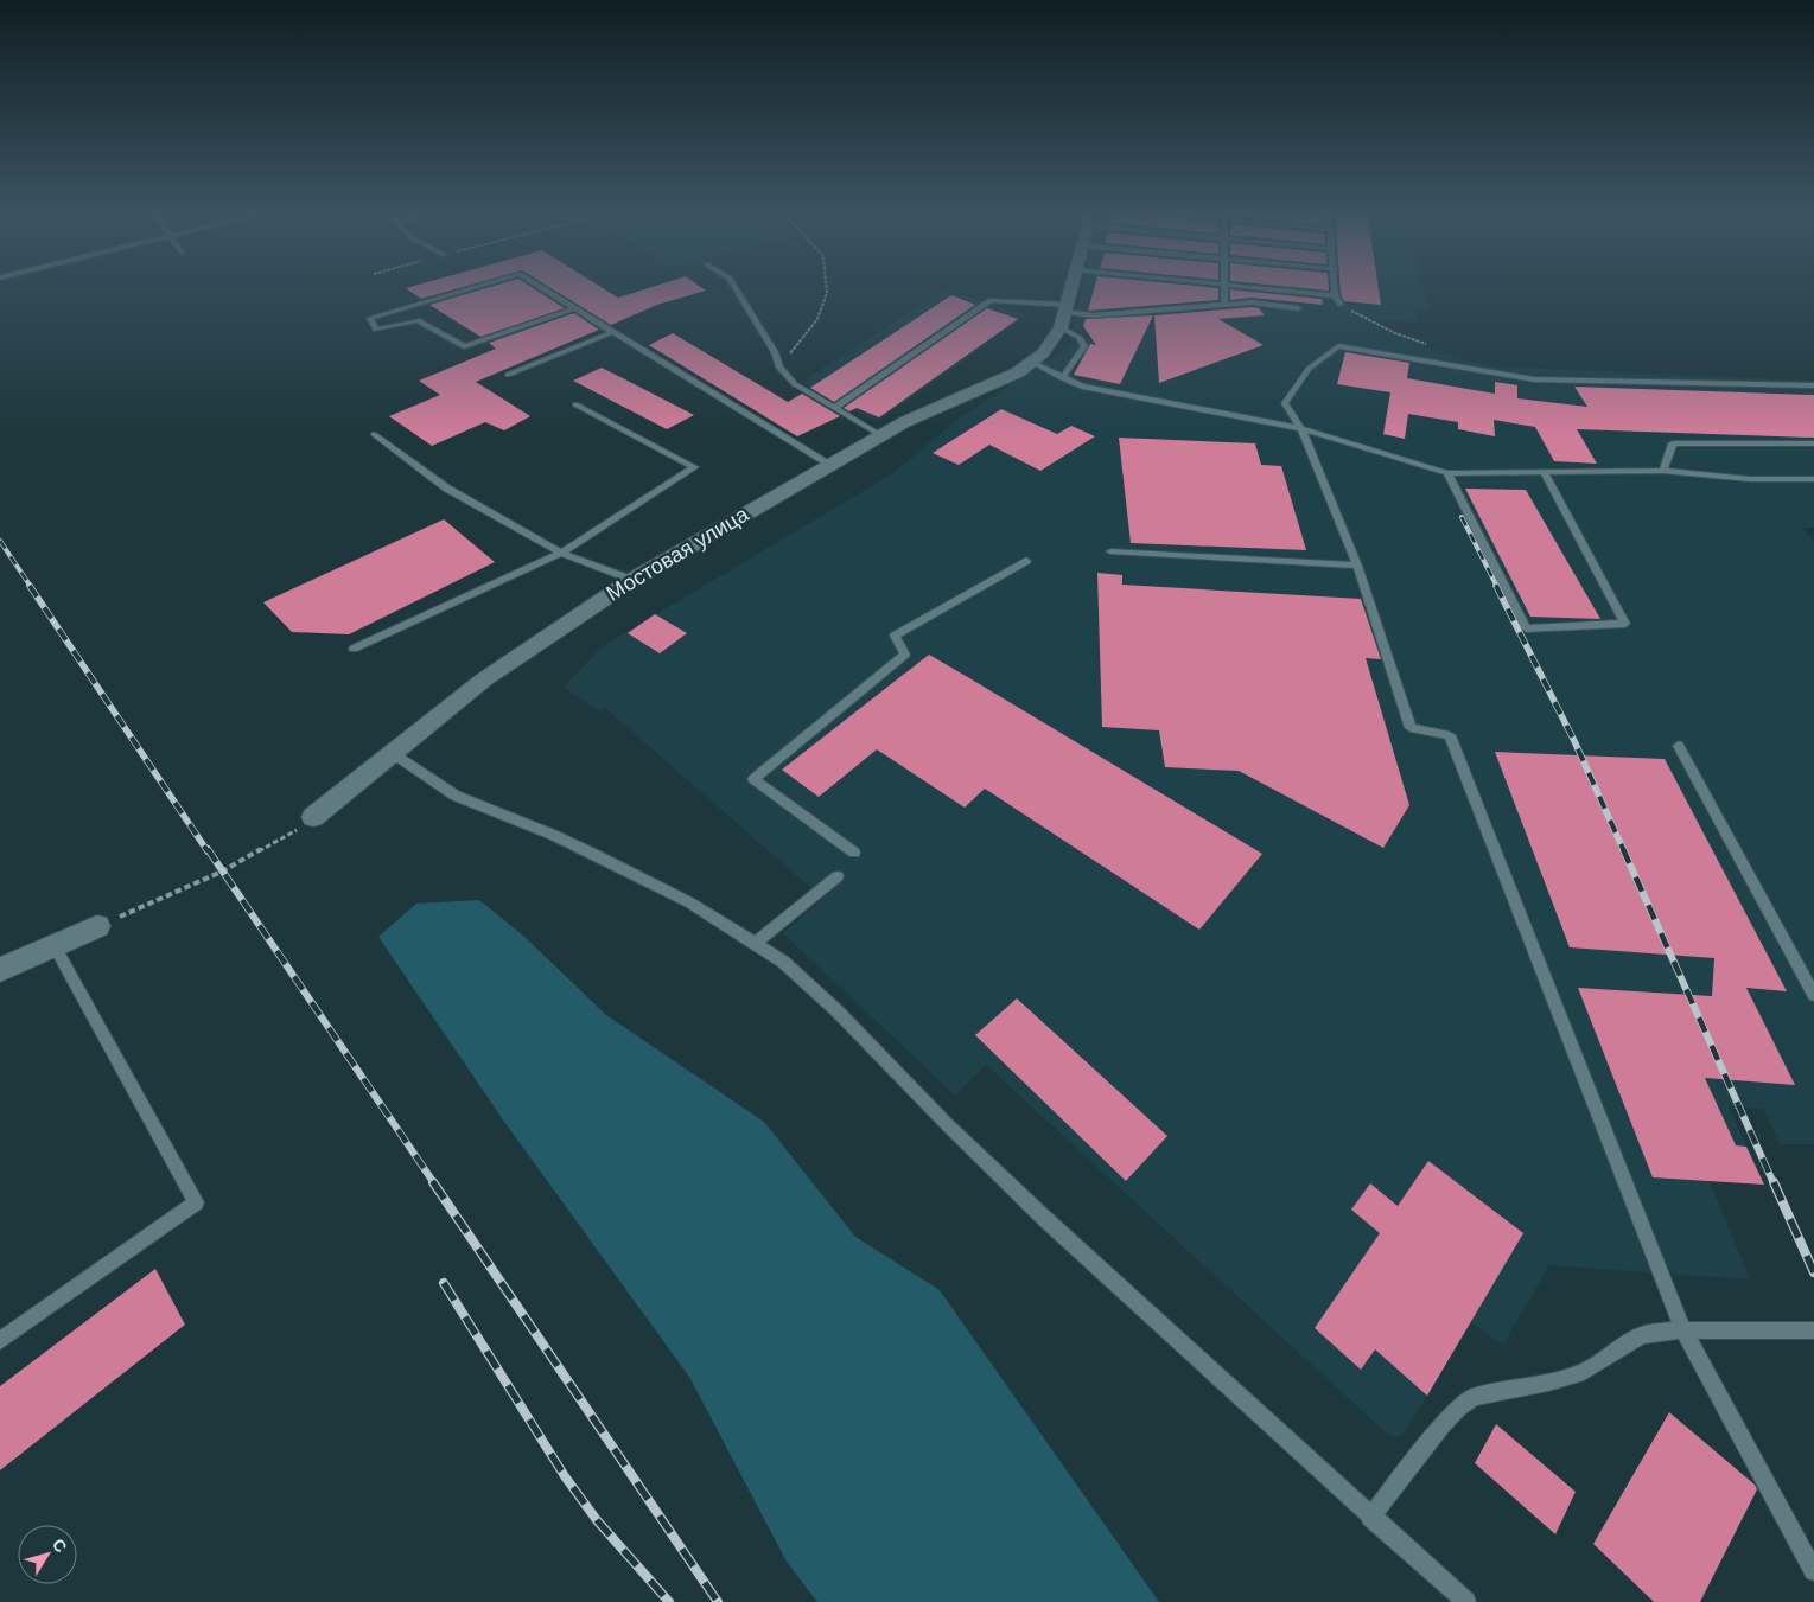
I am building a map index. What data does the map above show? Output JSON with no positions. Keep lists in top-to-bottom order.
{
  "streets": {
    "street": ["Мостовая улица"]
  },
  "north": "top right"
}
